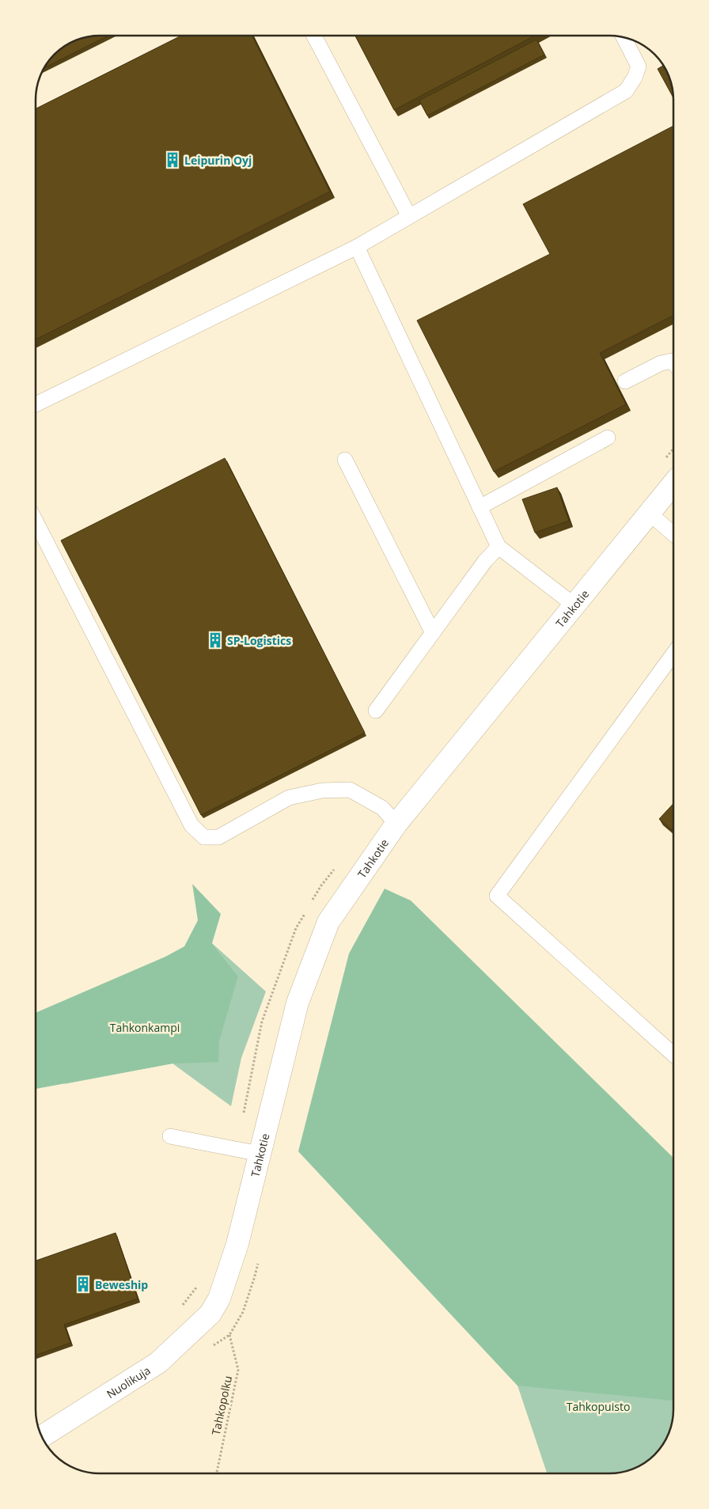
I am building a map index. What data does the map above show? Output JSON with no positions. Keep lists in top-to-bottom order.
{
  "streets": {
    "street": ["Tahkotie", "Nuolikuja"],
    "path": ["Tahkopolku"]
  },
  "crossings": [
    ["Tahkotie", "Nuolikuja"]
  ],
  "parks": ["Tahkonkampi", "Tahkopuisto"],
  "places": {
    "building": ["Leipurin Oyj", "SP-Logistics", "Beweship"]
  }
}
